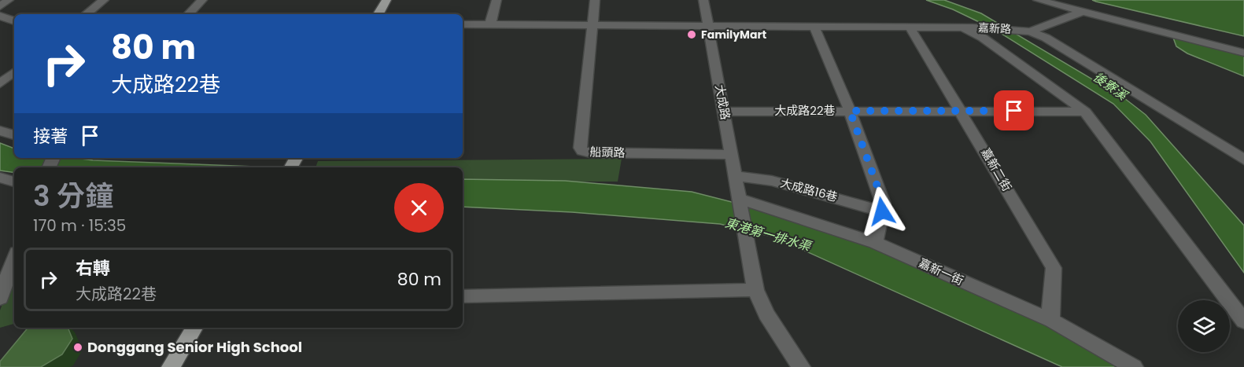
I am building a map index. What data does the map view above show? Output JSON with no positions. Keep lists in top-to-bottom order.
{
  "streets": {
    "street": [
      "嘉新路",
      "大成路",
      "大成路22巷",
      "船頭路",
      "嘉新二街",
      "大成路16巷",
      "嘉新一街"
    ]
  },
  "crossings": [
    ["嘉新路", "大成路"],
    ["嘉新路", "嘉新二街"],
    ["大成路", "大成路22巷"],
    ["大成路", "船頭路"],
    ["大成路", "大成路16巷"],
    ["大成路", "嘉新一街"],
    ["大成路22巷", "嘉新二街"],
    ["嘉新二街", "嘉新一街"]
  ],
  "water": ["後寮溪", "東港第一排水渠"],
  "places": ["FamilyMart", "Donggang Senior High School"],
  "page": {
    "turn": ["80 m", "大成路22巷"],
    "then": "接著",
    "heading": ["3 分鐘", "170 m · 15:35"],
    "list": [
      {
        "name": "右轉",
        "note": "大成路22巷",
        "value": "80 m"
      }
    ]
  }
}
